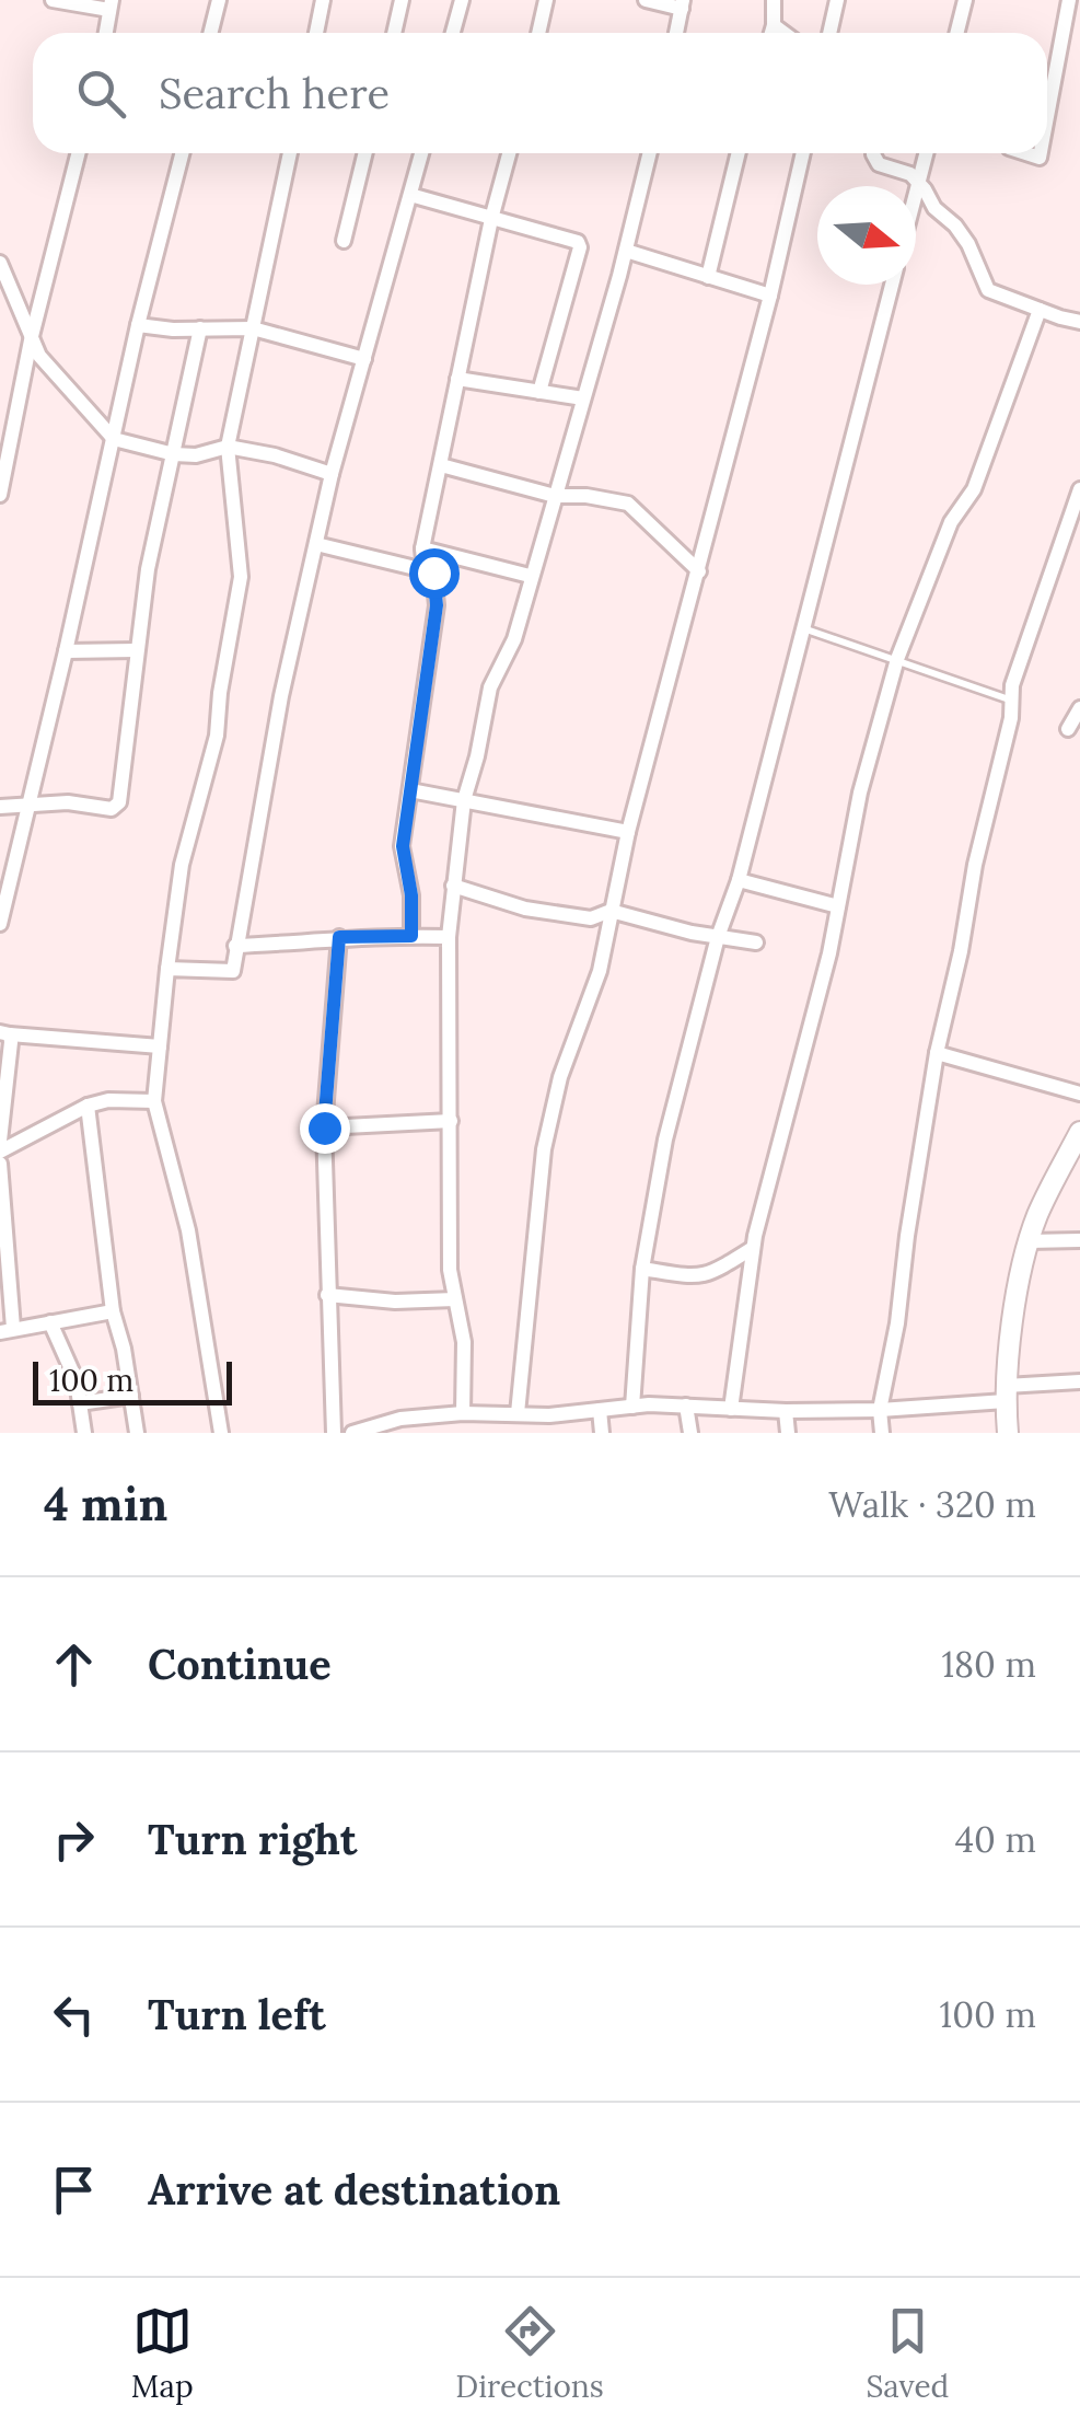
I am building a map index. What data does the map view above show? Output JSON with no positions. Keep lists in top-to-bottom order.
{
  "scale_bar": "100 m",
  "north": "right",
  "page": {
    "search": "Search here",
    "scale": "100 m",
    "heading": ["4 min", "Walk · 320 m"],
    "list": [
      ["Continue", "180 m"],
      ["Turn right", "40 m"],
      ["Turn left", "100 m"],
      "Arrive at destination"
    ],
    "nav": ["Map", "Directions", "Saved"]
  }
}
